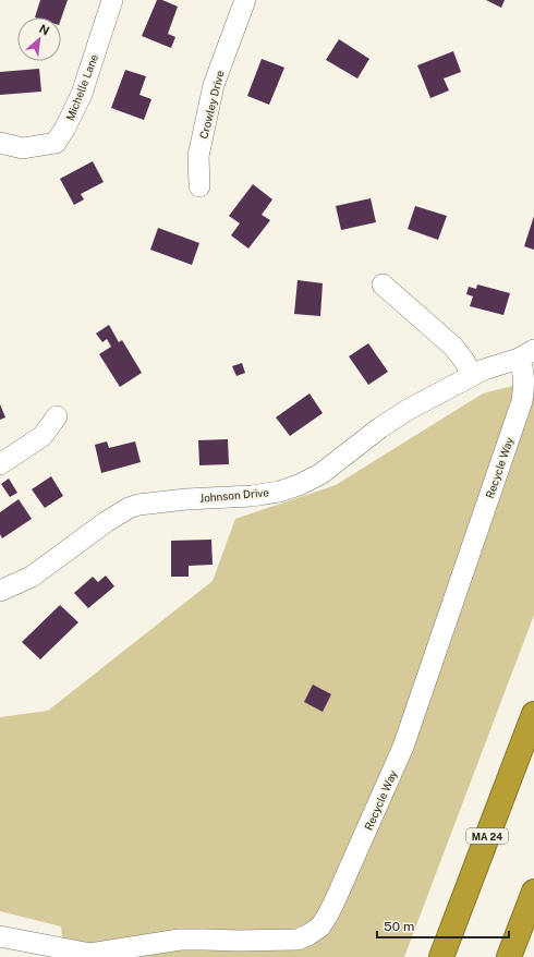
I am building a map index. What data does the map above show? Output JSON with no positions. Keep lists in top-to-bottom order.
{
  "streets": {
    "highway": ["MA 24"],
    "street": [
      "Michelle Lane",
      "Crowley Drive",
      "Recycle Way",
      "Johnson Drive"
    ]
  },
  "crossings": [
    ["Recycle Way", "Johnson Drive"]
  ],
  "scale_bar": "50 m",
  "north": "top right"
}
